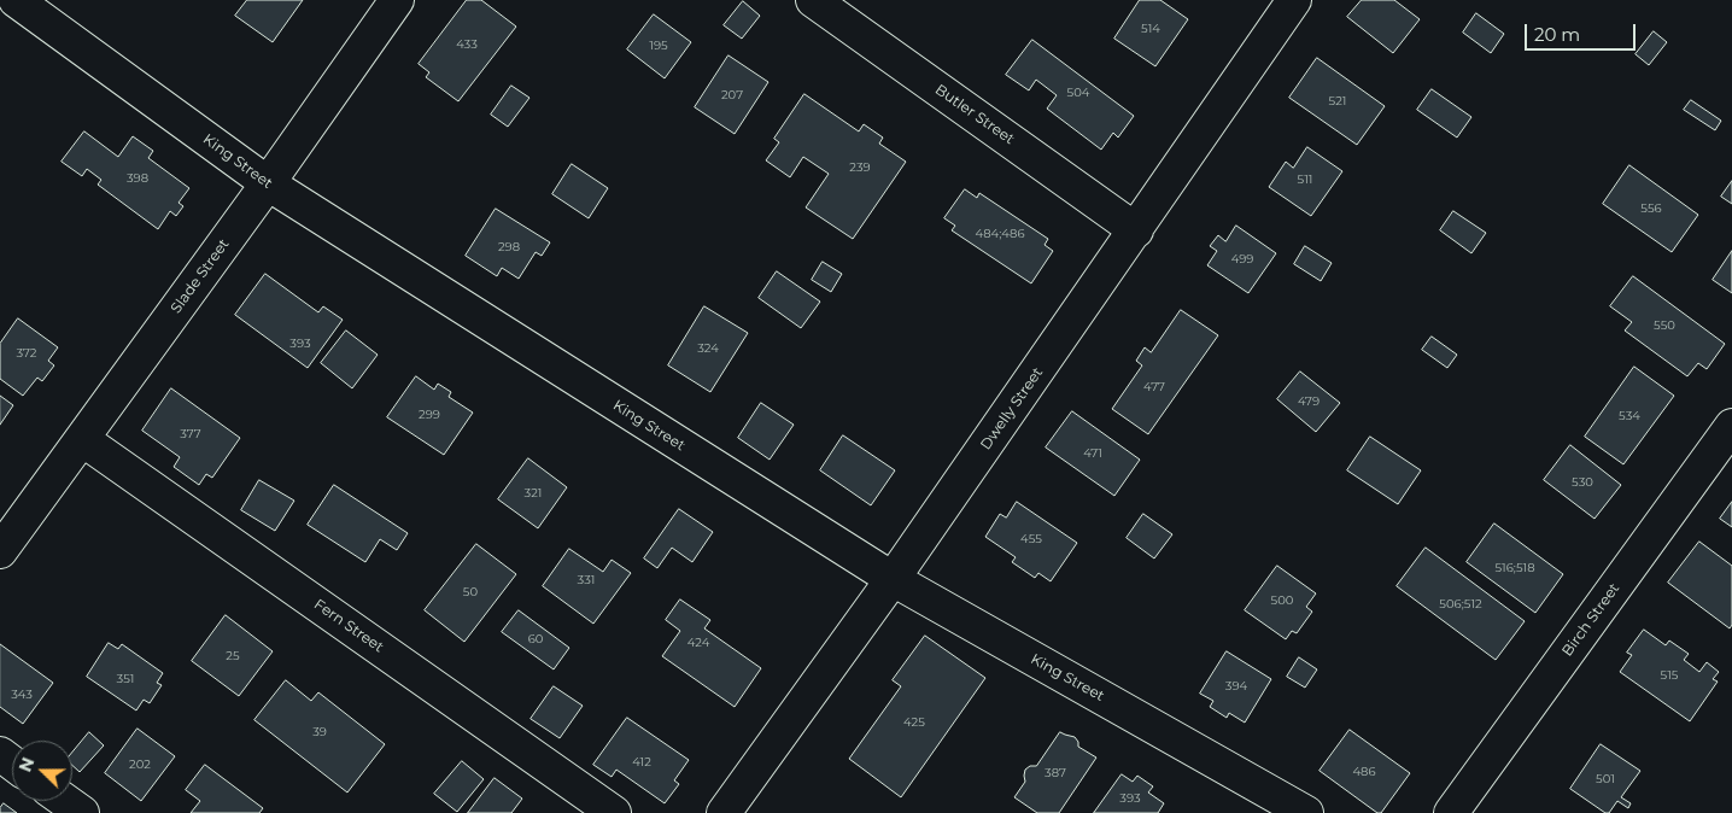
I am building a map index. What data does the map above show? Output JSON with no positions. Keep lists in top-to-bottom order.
{
  "streets": {
    "street": [
      "Butler Street",
      "King Street",
      "Slade Street",
      "Dwelly Street",
      "Birch Street",
      "Fern Street"
    ]
  },
  "crossings": [
    ["Butler Street", "Dwelly Street"],
    ["King Street", "Slade Street"],
    ["King Street", "Dwelly Street"],
    ["Slade Street", "Fern Street"]
  ],
  "house_numbers": [
    "514",
    "433",
    "195",
    "504",
    "207",
    "521",
    "239",
    "398",
    "511",
    "556",
    "484;486",
    "298",
    "499",
    "550",
    "393",
    "324",
    "372",
    "477",
    "479",
    "299",
    "534",
    "377",
    "471",
    "530",
    "321",
    "455",
    "516;518",
    "331",
    "50",
    "500",
    "506;512",
    "60",
    "424",
    "25",
    "515",
    "351",
    "394",
    "343",
    "425",
    "39",
    "412",
    "202",
    "486",
    "387",
    "501",
    "393"
  ],
  "scale_bar": "20 m",
  "north": "left"
}
